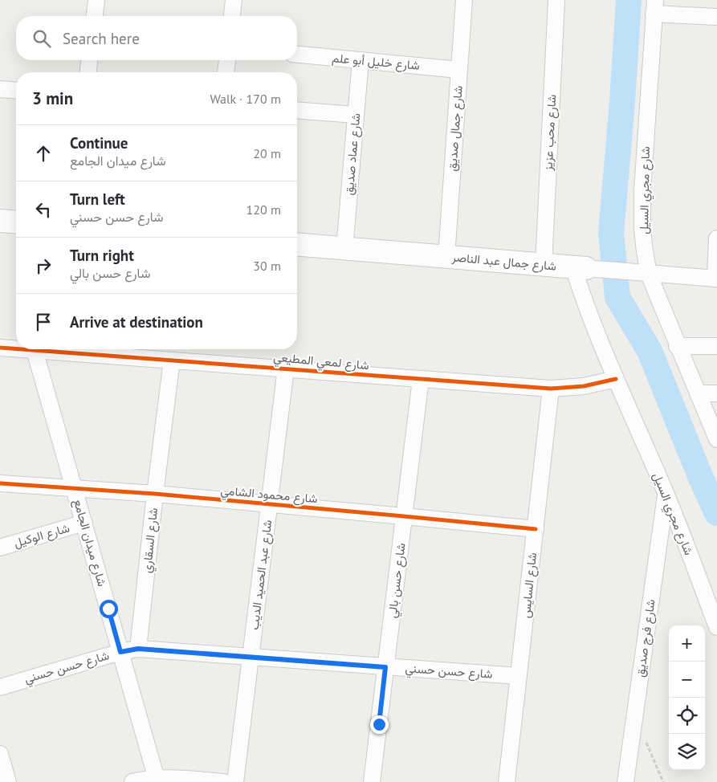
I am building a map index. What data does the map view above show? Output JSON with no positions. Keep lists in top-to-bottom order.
{
  "streets": {
    "street": [
      "شارع خليل أبو علم",
      "شارع جمال صديق",
      "شارع محب عزيز",
      "شارع عماد صديق",
      "شارع مجري السيل",
      "شارع جمال عبد الناصر",
      "شارع لمعي المطيعي",
      "شارع محمود الشامي",
      "شارع الوكيل",
      "شارع السقاري",
      "شارع ميدان الجامع",
      "شارع عبد الحميد الديب",
      "شارع حسن بالي",
      "شارع السايس",
      "شارع فرج صديق",
      "شارع حسن حسني"
    ]
  },
  "crossings": [
    ["شارع خليل أبو علم", "شارع جمال صديق"],
    ["شارع خليل أبو علم", "شارع عماد صديق"],
    ["شارع جمال صديق", "شارع جمال عبد الناصر"],
    ["شارع محب عزيز", "شارع جمال عبد الناصر"],
    ["شارع عماد صديق", "شارع جمال عبد الناصر"],
    ["شارع مجري السيل", "شارع جمال عبد الناصر"],
    ["شارع مجري السيل", "شارع لمعي المطيعي"],
    ["شارع مجري السيل", "شارع فرج صديق"],
    ["شارع لمعي المطيعي", "شارع السقاري"],
    ["شارع لمعي المطيعي", "شارع ميدان الجامع"],
    ["شارع لمعي المطيعي", "شارع عبد الحميد الديب"],
    ["شارع لمعي المطيعي", "شارع حسن بالي"],
    ["شارع لمعي المطيعي", "شارع السايس"],
    ["شارع محمود الشامي", "شارع السقاري"],
    ["شارع محمود الشامي", "شارع ميدان الجامع"],
    ["شارع محمود الشامي", "شارع عبد الحميد الديب"],
    ["شارع محمود الشامي", "شارع حسن بالي"],
    ["شارع محمود الشامي", "شارع السايس"],
    ["شارع الوكيل", "شارع ميدان الجامع"],
    ["شارع السقاري", "شارع حسن حسني"],
    ["شارع ميدان الجامع", "شارع حسن حسني"],
    ["شارع عبد الحميد الديب", "شارع حسن حسني"],
    ["شارع حسن بالي", "شارع حسن حسني"],
    ["شارع السايس", "شارع حسن حسني"]
  ],
  "page": {
    "search": "Search here",
    "heading": ["3 min", "Walk · 170 m"],
    "list": [
      ["Continue", "شارع ميدان الجامع", "20 m"],
      ["Turn left", "شارع حسن حسني", "120 m"],
      ["Turn right", "شارع حسن بالي", "30 m"],
      "Arrive at destination"
    ],
    "map_buttons": ["+", "−"]
  }
}
